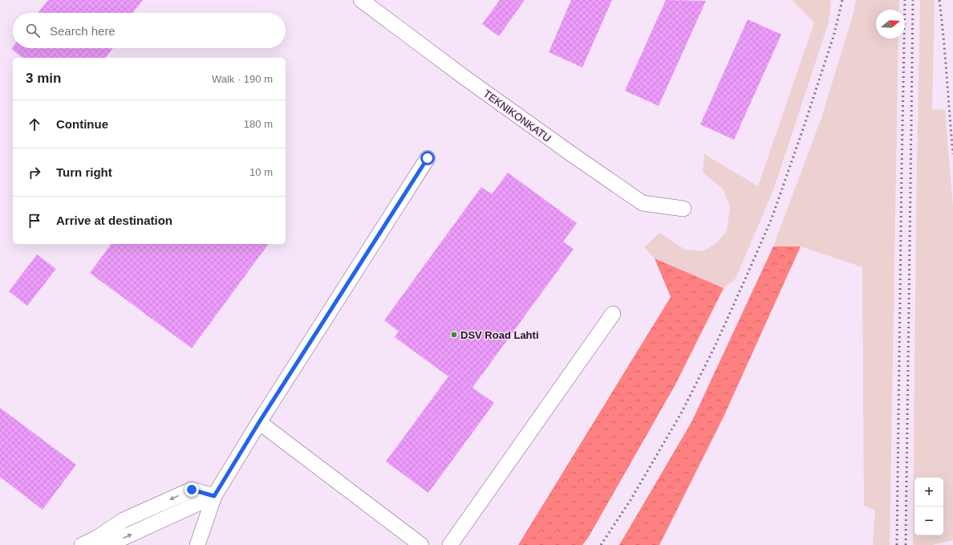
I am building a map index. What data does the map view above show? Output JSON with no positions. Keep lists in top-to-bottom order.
{
  "streets": {
    "street": ["TEKNIKONKATU"]
  },
  "places": ["DSV Road Lahti"],
  "north": "right",
  "page": {
    "search": "Search here",
    "heading": ["3 min", "Walk · 190 m"],
    "list": [
      ["Continue", "180 m"],
      ["Turn right", "10 m"],
      "Arrive at destination"
    ],
    "map_buttons": ["+", "−"]
  }
}
